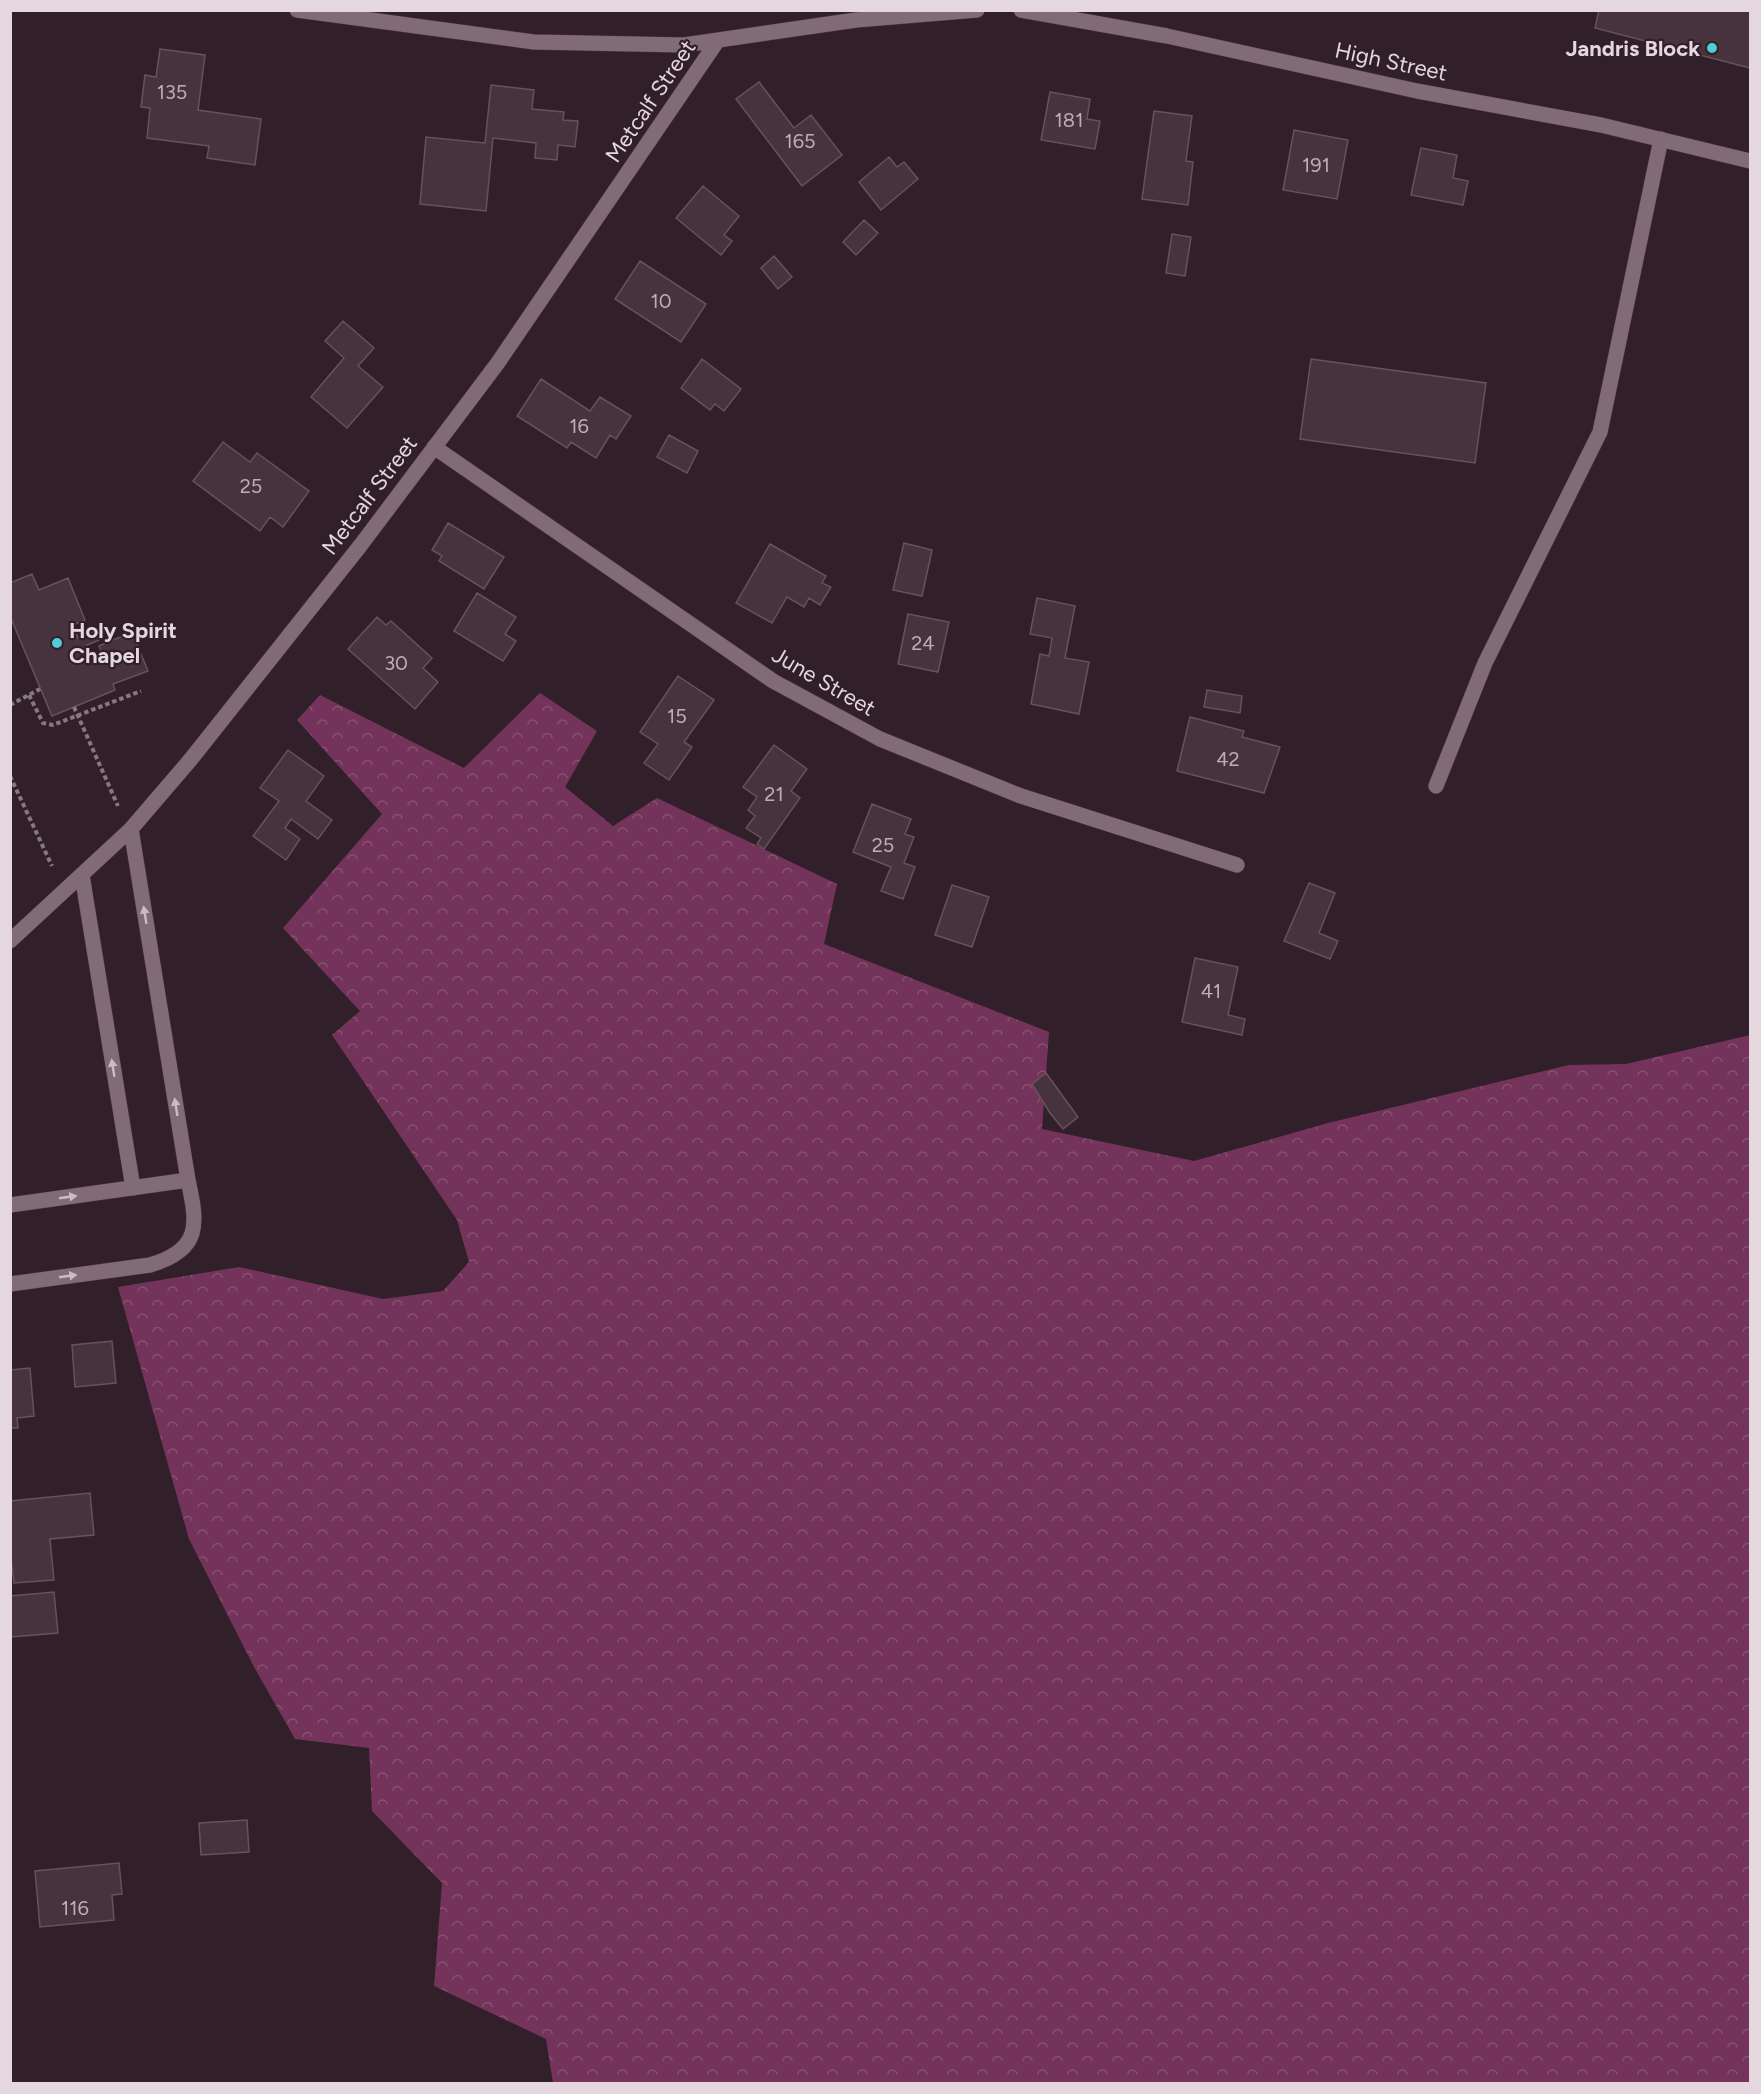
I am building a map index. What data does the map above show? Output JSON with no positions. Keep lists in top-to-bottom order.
{
  "streets": {
    "street": ["High Street", "Metcalf Street", "June Street"]
  },
  "crossings": [
    ["Metcalf Street", "June Street"]
  ],
  "places": ["Jandris Block", "Holy Spirit Chapel"],
  "house_numbers": [
    "135",
    "181",
    "165",
    "191",
    "10",
    "16",
    "25",
    "24",
    "30",
    "15",
    "42",
    "21",
    "25",
    "41",
    "116"
  ]
}
